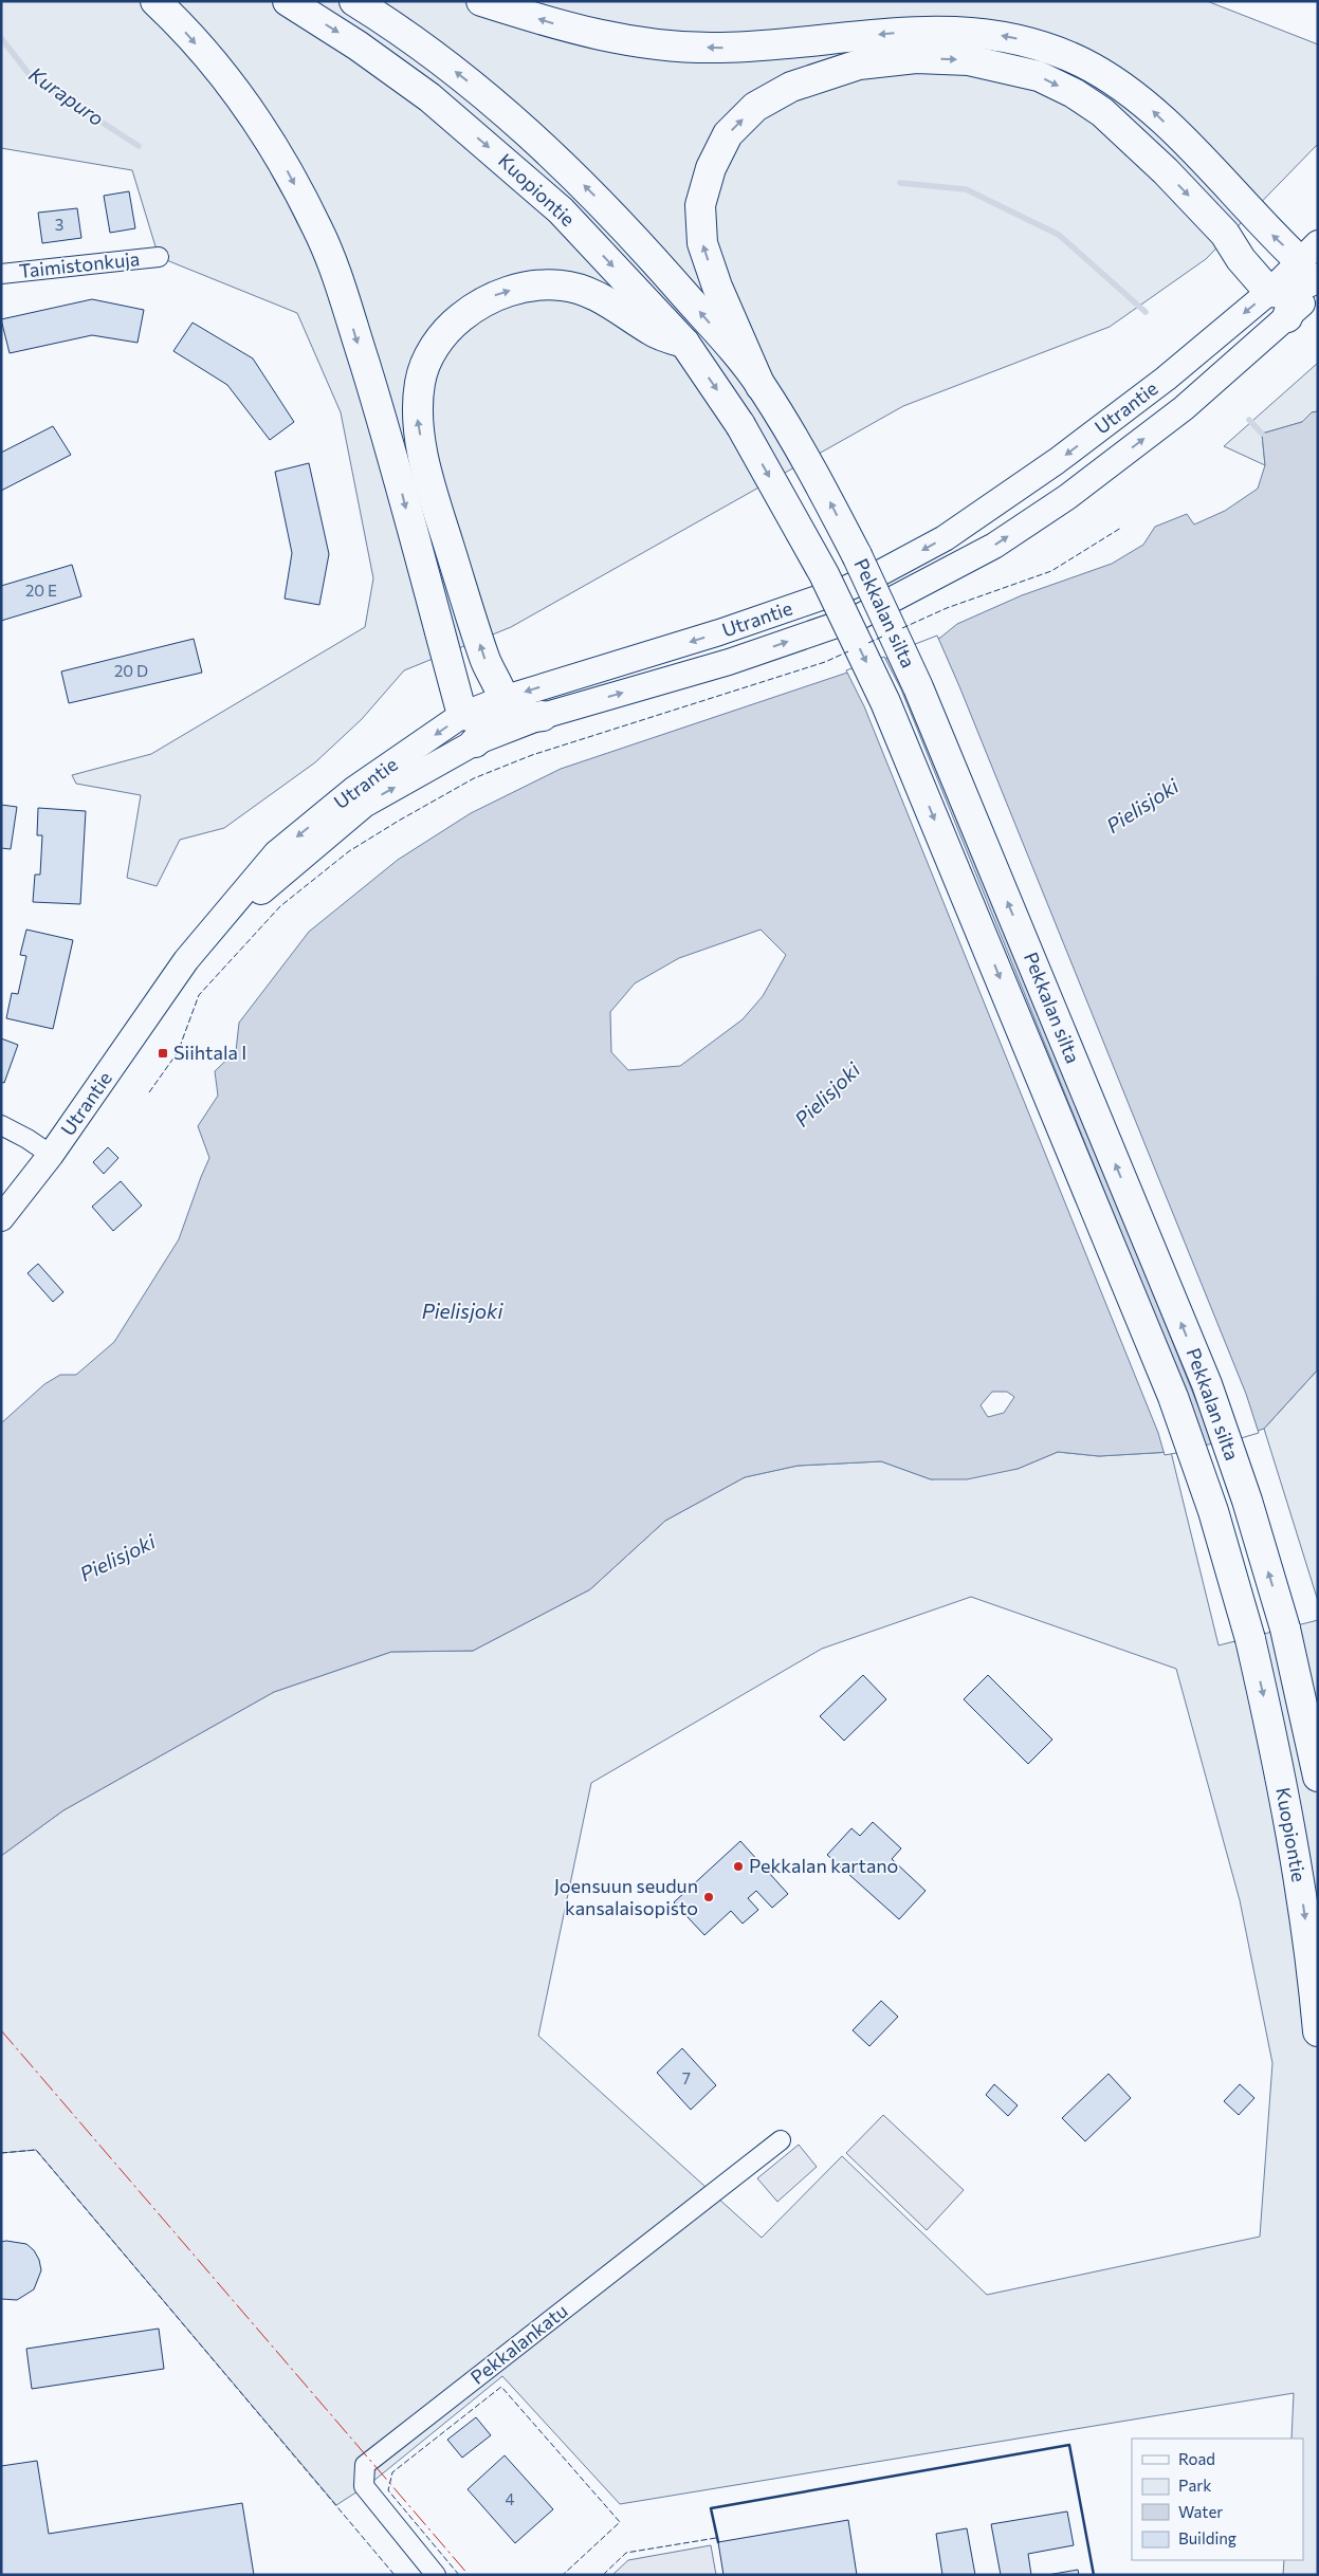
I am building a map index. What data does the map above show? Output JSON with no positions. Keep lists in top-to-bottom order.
{
  "streets": {
    "highway": ["Kuopiontie", "Pekkalan silta"],
    "main road": ["Utrantie"],
    "street": ["Taimistonkuja", "Pekkalankatu"]
  },
  "crossings": [
    ["Kuopiontie", "Pekkalan silta"]
  ],
  "water": ["Kurapuro", "Pielisjoki"],
  "places": {
    "transit": ["Siihtala I"],
    "other": ["Pekkalan kartano", "Joensuun seudun kansalaisopisto"]
  },
  "house_numbers": [
    "3",
    "20 E",
    "20 D",
    "7",
    "4"
  ],
  "legend": [
    "Road",
    "Park",
    "Water",
    "Building"
  ]
}
